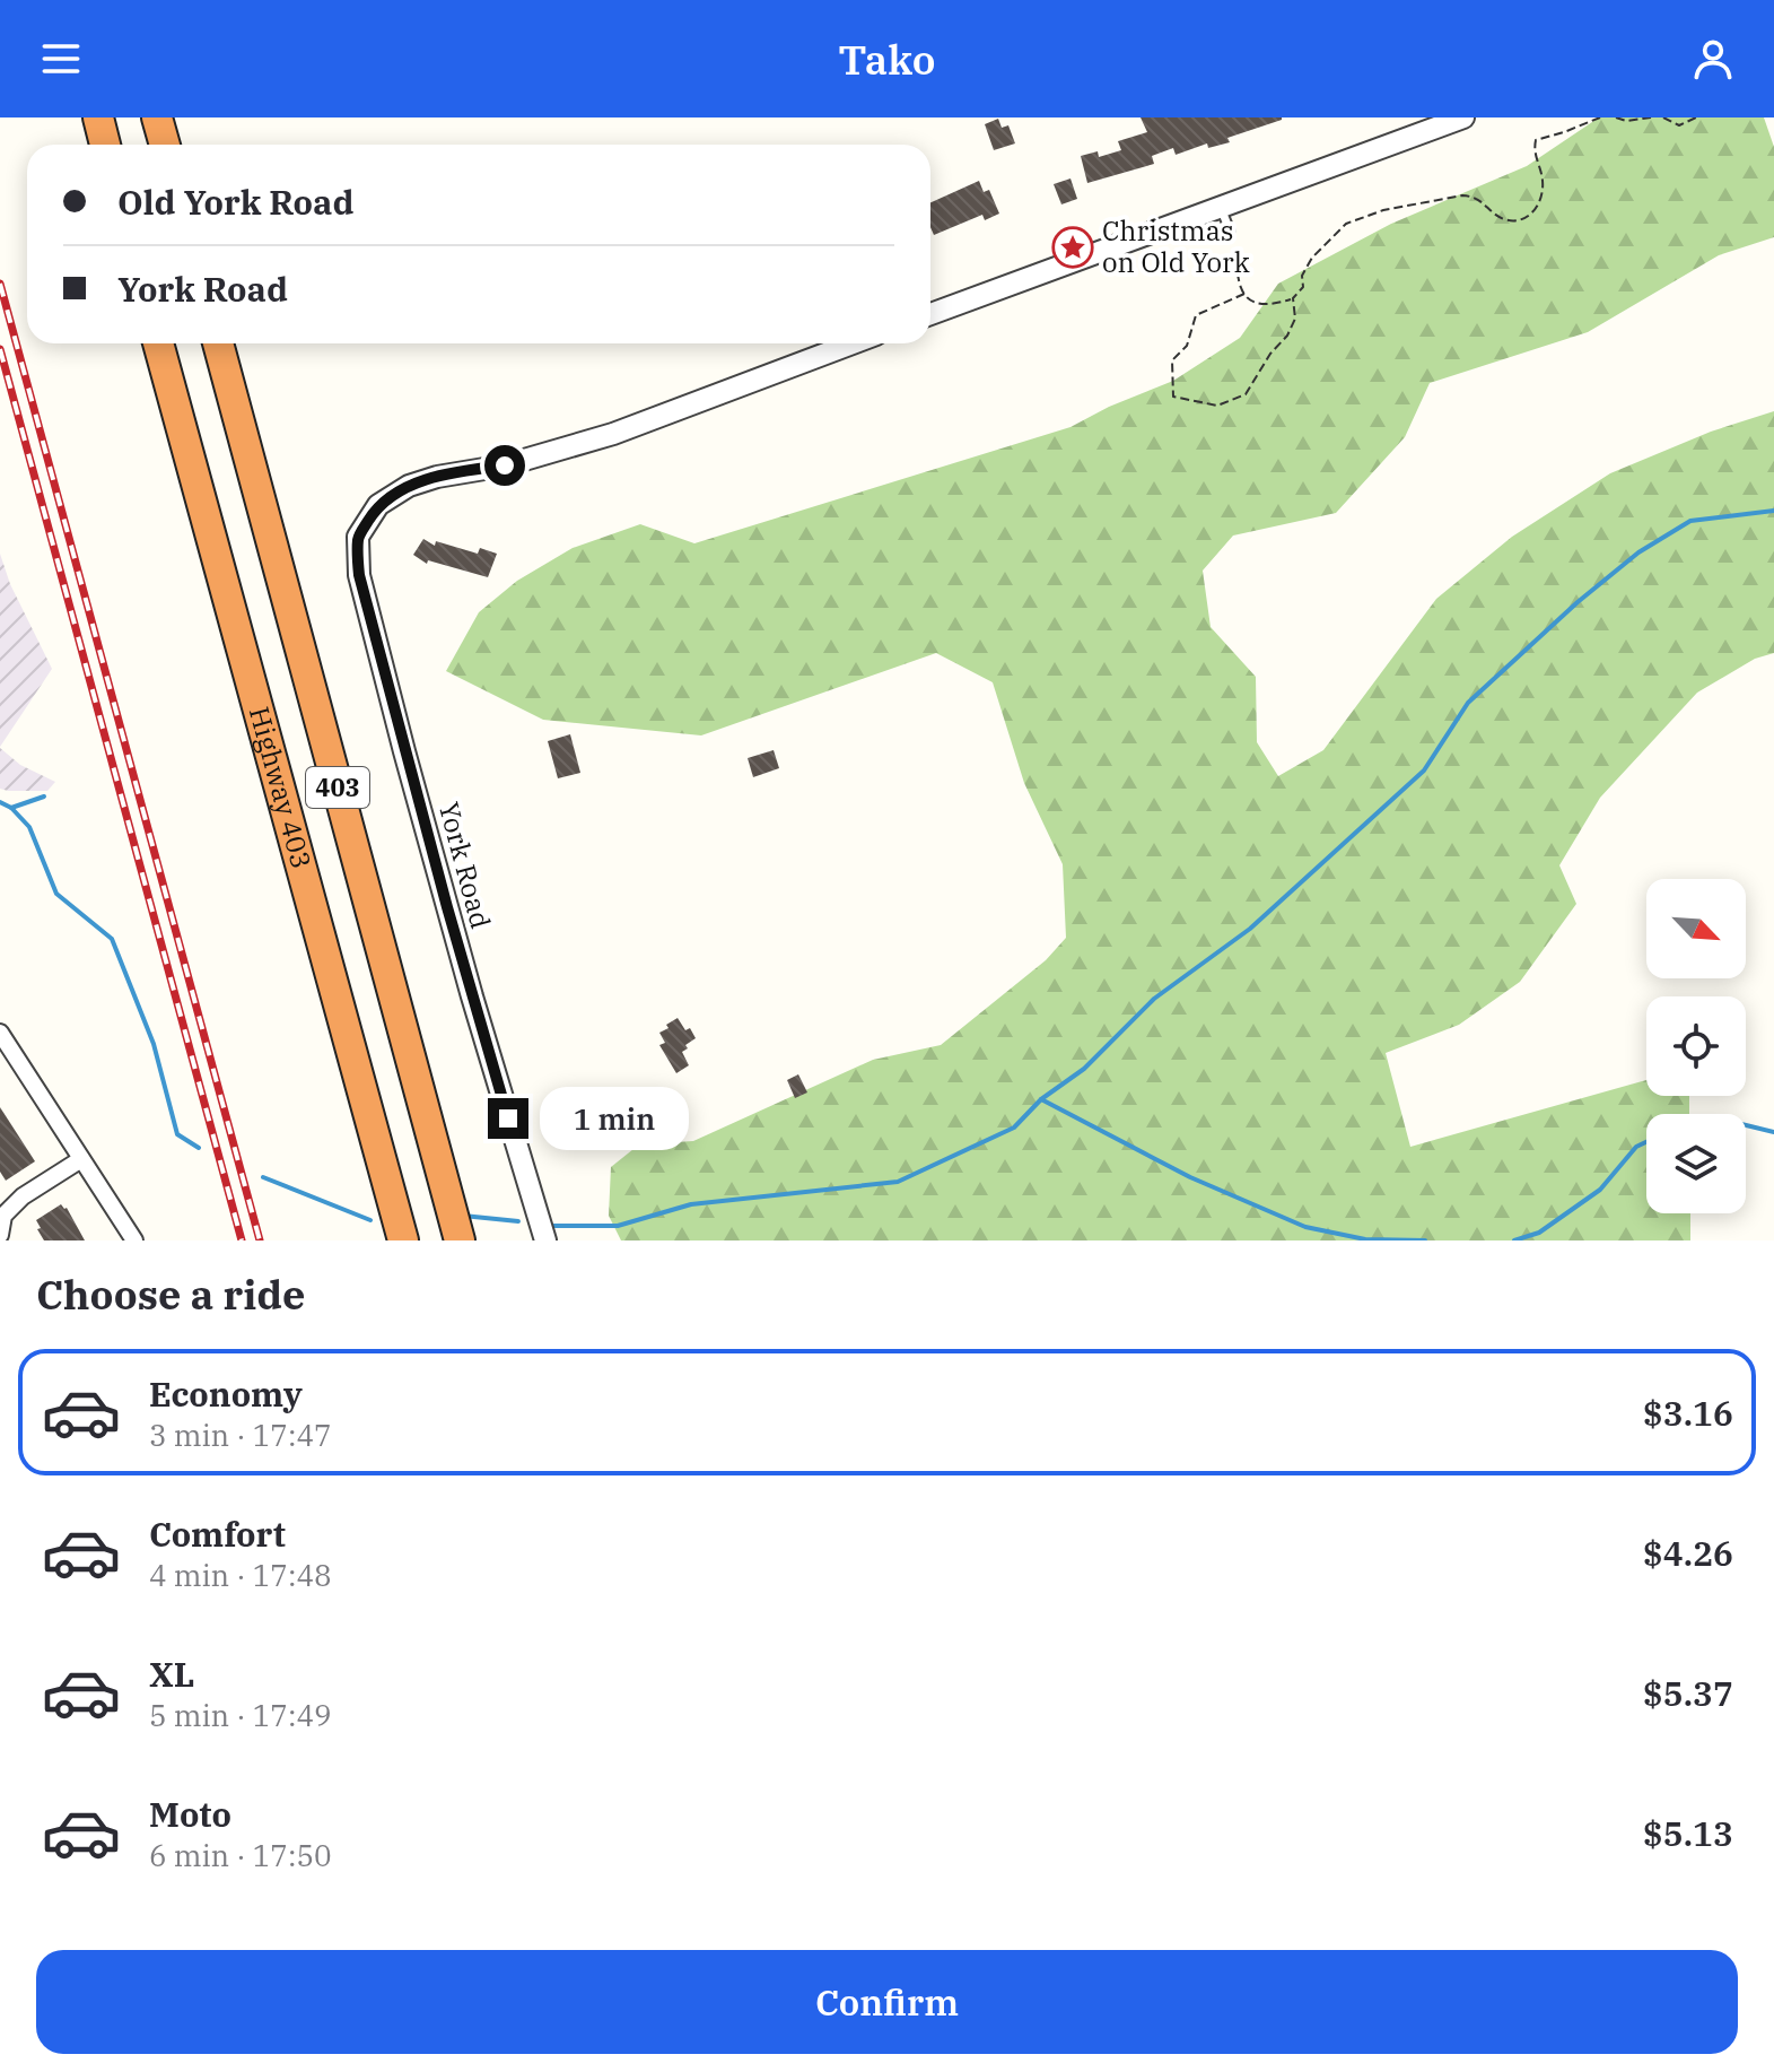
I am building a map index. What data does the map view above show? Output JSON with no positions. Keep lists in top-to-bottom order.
{
  "streets": {
    "highway": ["Highway 403", "403"],
    "street": ["York Road"]
  },
  "places": {
    "place": ["Christmas on Old York"]
  },
  "north": "bottom right",
  "page": {
    "header": "Tako",
    "banner": ["Old York Road", "York Road"],
    "bubble": "1 min",
    "heading": "Choose a ride",
    "list": [
      {
        "name": "Economy",
        "note": "3 min · 17:47",
        "value": "$3.16"
      },
      {
        "name": "Comfort",
        "note": "4 min · 17:48",
        "value": "$4.26"
      },
      {
        "name": "XL",
        "note": "5 min · 17:49",
        "value": "$5.37"
      },
      {
        "name": "Moto",
        "note": "6 min · 17:50",
        "value": "$5.13"
      }
    ],
    "buttons": "Confirm"
  }
}
